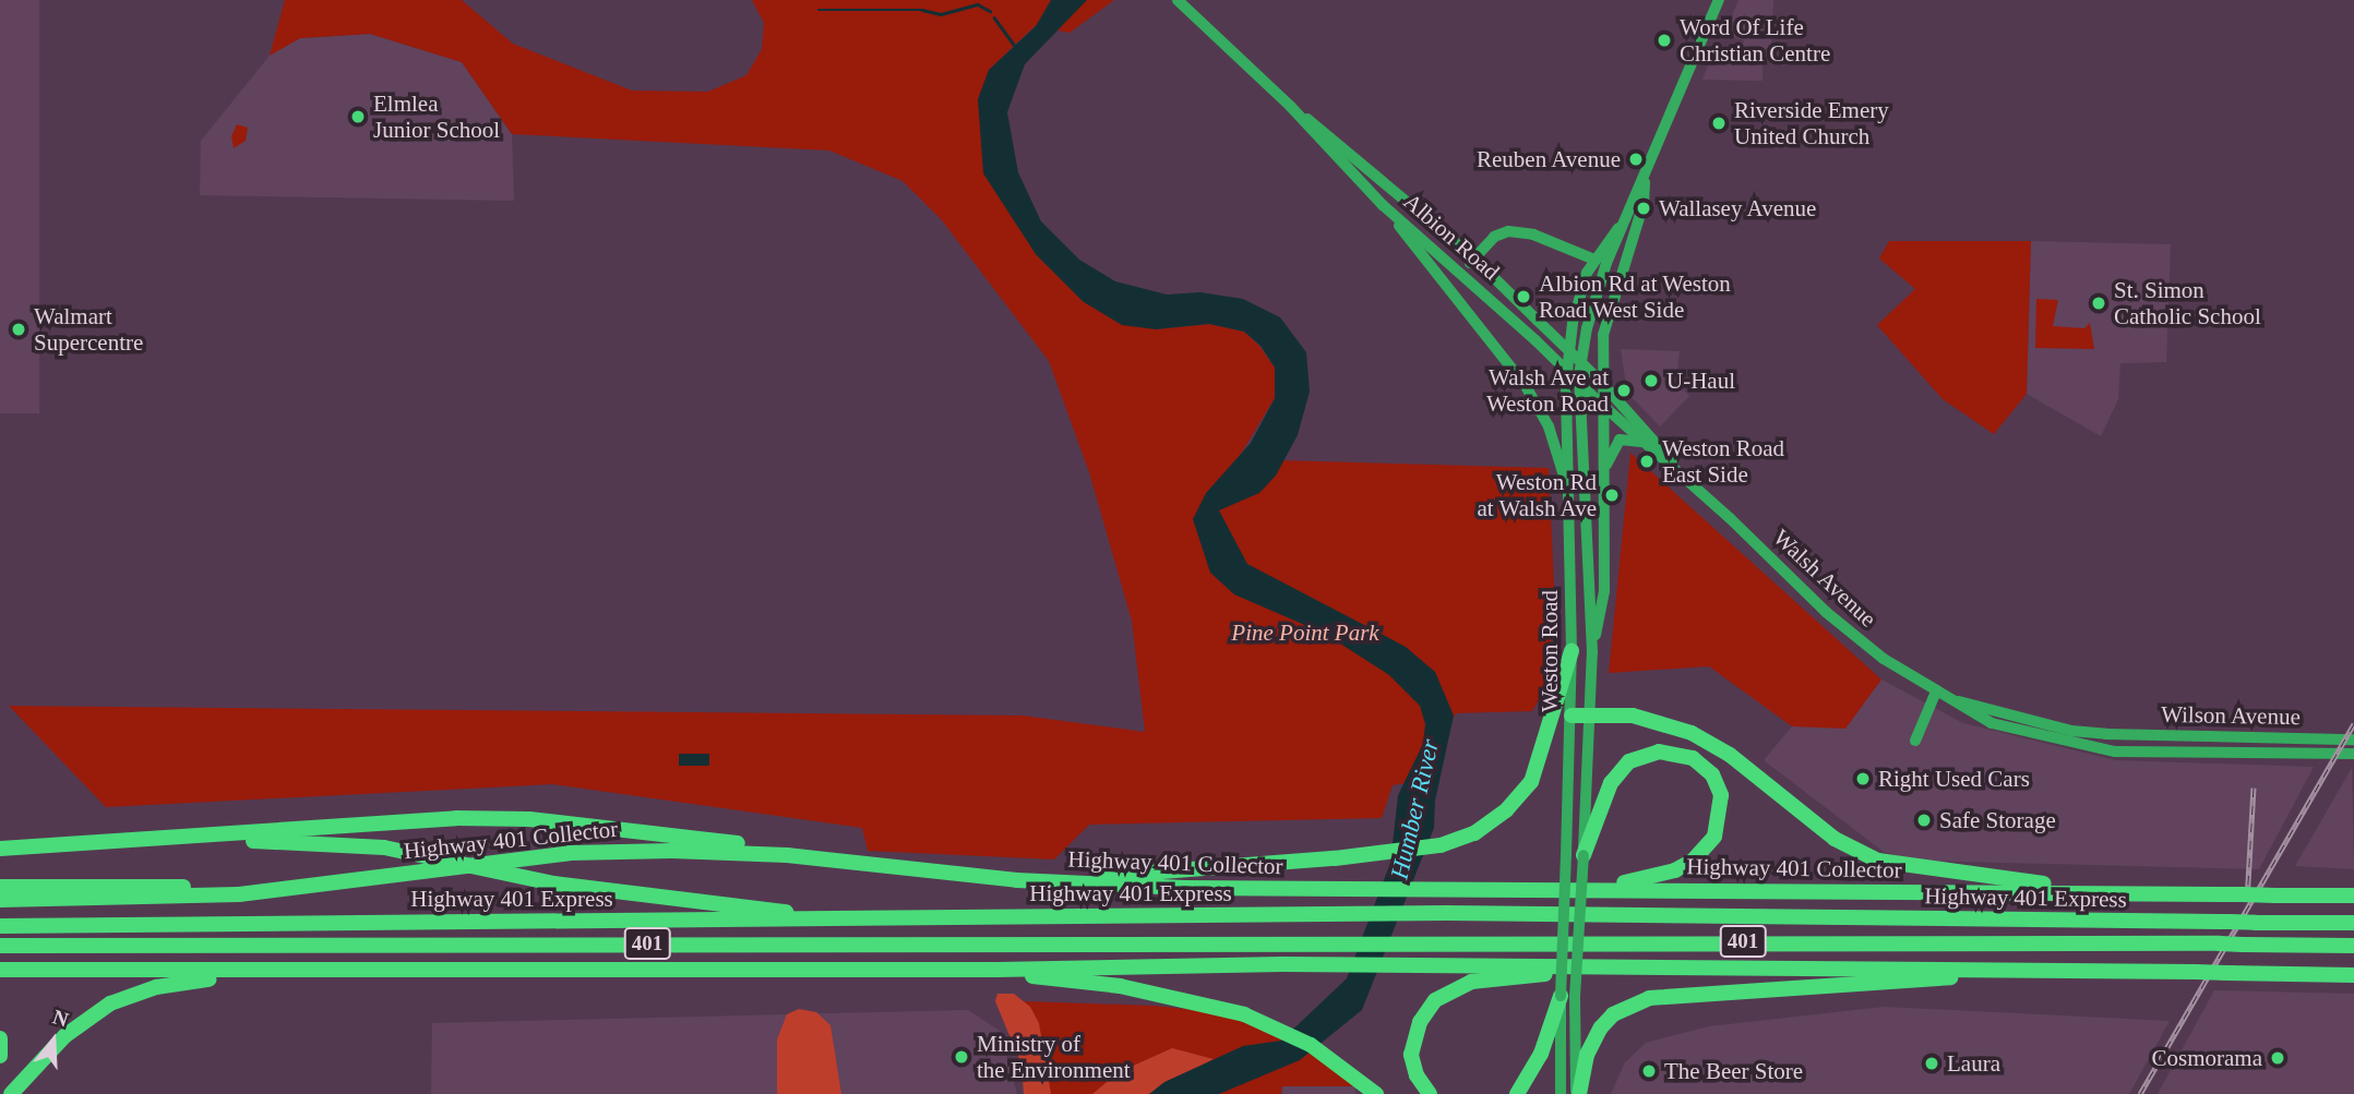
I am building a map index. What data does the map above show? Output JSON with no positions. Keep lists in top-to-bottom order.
{
  "streets": {
    "highway": ["Highway 401 Collector", "Highway 401 Express", "401"],
    "main road": [
      "Albion Road",
      "Walsh Avenue",
      "Weston Road",
      "Wilson Avenue"
    ]
  },
  "crossings": [
    ["Albion Road", "Walsh Avenue"],
    ["Walsh Avenue", "Wilson Avenue"]
  ],
  "water": ["Humber River"],
  "parks": ["Pine Point Park"],
  "places": [
    "Word Of Life Christian Centre",
    "Elmlea Junior School",
    "Riverside Emery United Church",
    "Reuben Avenue",
    "Wallasey Avenue",
    "Albion Rd at Weston Road West Side",
    "St. Simon Catholic School",
    "Walmart Supercentre",
    "U-Haul",
    "Walsh Ave at Weston Road",
    "Weston Road East Side",
    "Weston Rd at Walsh Ave",
    "Right Used Cars",
    "Safe Storage",
    "Ministry of the Environment",
    "Cosmorama",
    "Laura",
    "The Beer Store"
  ],
  "north": "top"
}
